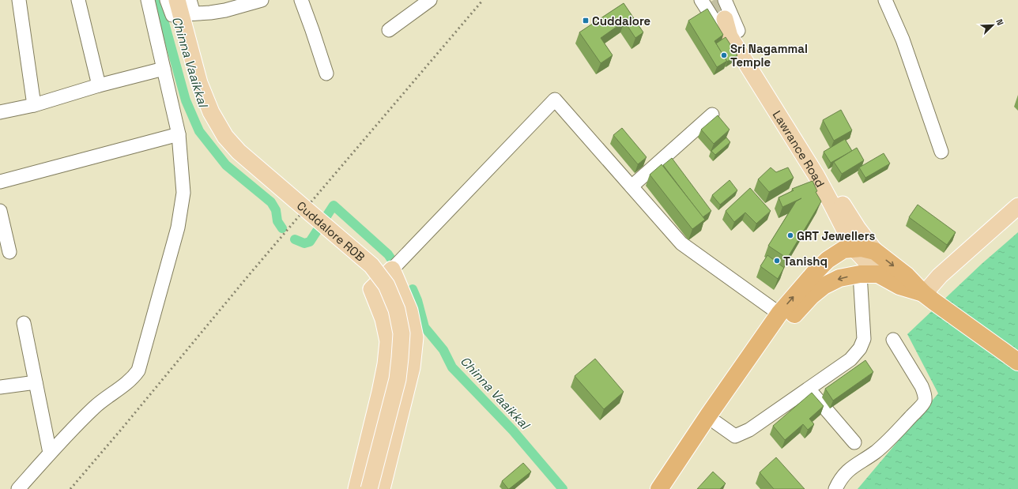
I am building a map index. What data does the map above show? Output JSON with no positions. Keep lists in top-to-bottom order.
{
  "streets": {
    "main road": ["Lawrance Road", "Cuddalore ROB"]
  },
  "water": ["Chinna Vaaikkal"],
  "places": {
    "transit": ["Cuddalore"],
    "other": ["Sri Nagammal Temple", "GRT Jewellers", "Tanishq"]
  },
  "north": "top right"
}
